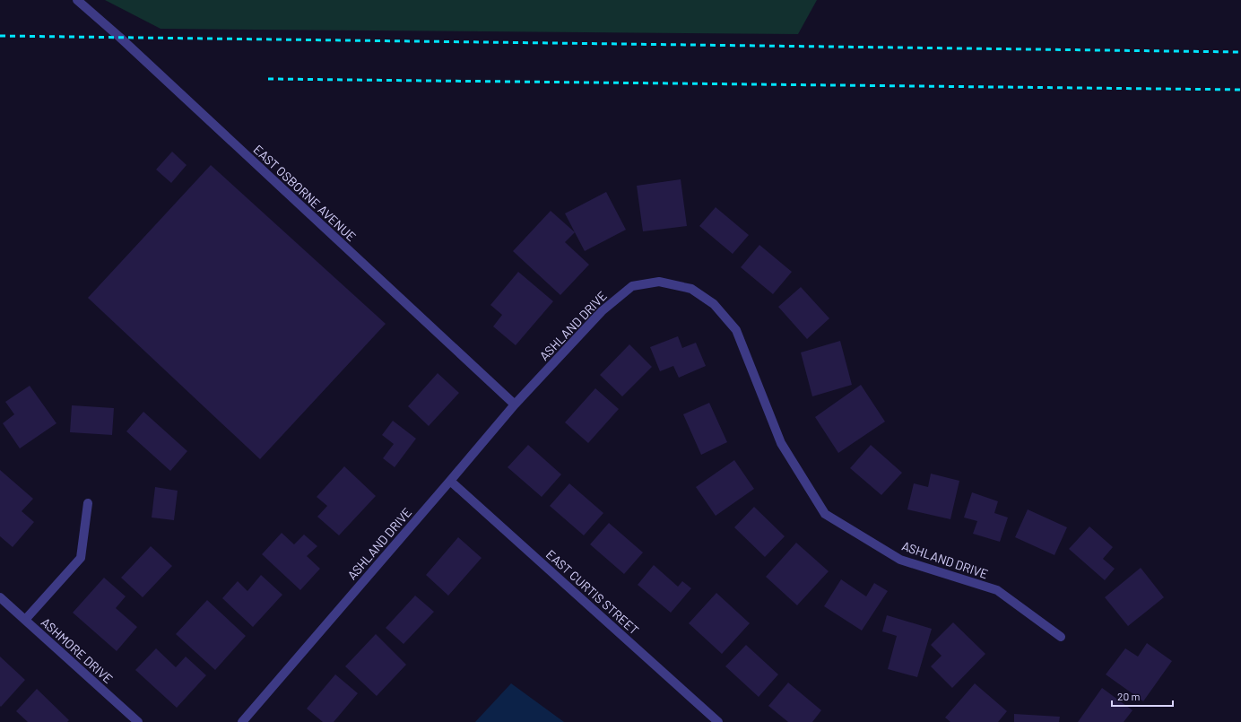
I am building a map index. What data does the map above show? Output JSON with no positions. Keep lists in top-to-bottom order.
{
  "streets": {
    "street": [
      "EAST OSBORNE AVENUE",
      "ASHLAND DRIVE",
      "EAST CURTIS STREET",
      "ASHMORE DRIVE"
    ]
  },
  "crossings": [
    ["EAST OSBORNE AVENUE", "ASHLAND DRIVE"],
    ["ASHLAND DRIVE", "EAST CURTIS STREET"]
  ],
  "scale_bar": "20 m"
}
